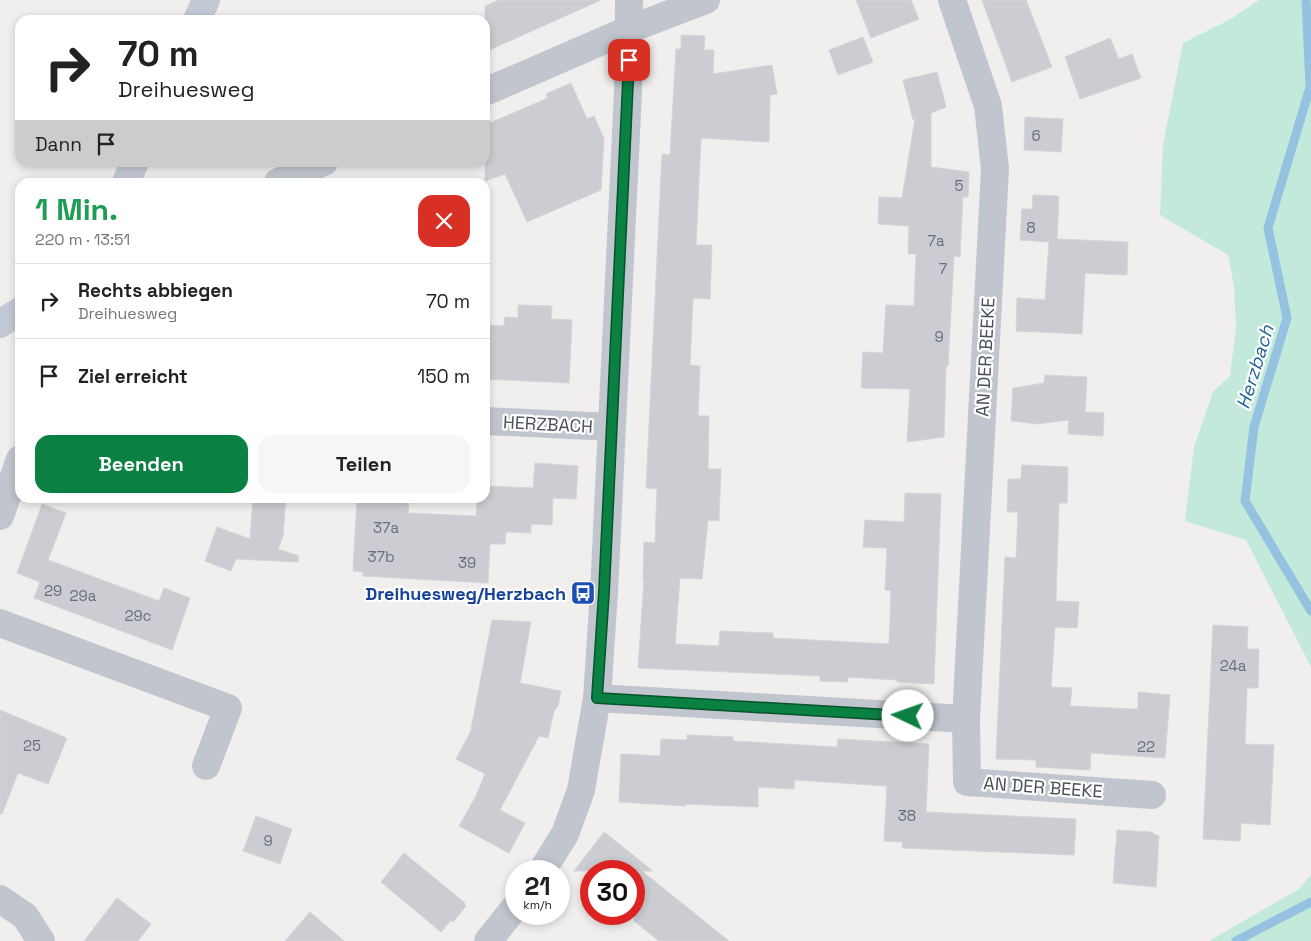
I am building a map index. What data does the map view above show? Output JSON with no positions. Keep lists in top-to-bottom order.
{
  "streets": {
    "street": ["AN DER BEEKE", "HERZBACH"]
  },
  "water": ["Herzbach"],
  "places": {
    "bus stop": ["Dreihuesweg/Herzbach"]
  },
  "house_numbers": [
    "6",
    "5",
    "8",
    "7a",
    "7",
    "9",
    "37a",
    "37b",
    "39",
    "29",
    "29a",
    "29c",
    "24a",
    "25",
    "22",
    "38",
    "9"
  ],
  "page": {
    "turn": ["70 m", "Dreihuesweg"],
    "then": "Dann",
    "heading": ["1 Min.", "220 m · 13:51"],
    "list": [
      {
        "name": "Rechts abbiegen",
        "note": "Dreihuesweg",
        "value": "70 m"
      },
      {
        "name": "Ziel erreicht",
        "value": "150 m"
      }
    ],
    "buttons": ["Beenden", "Teilen"],
    "speed": "21 km/h",
    "limit": "30"
  }
}
